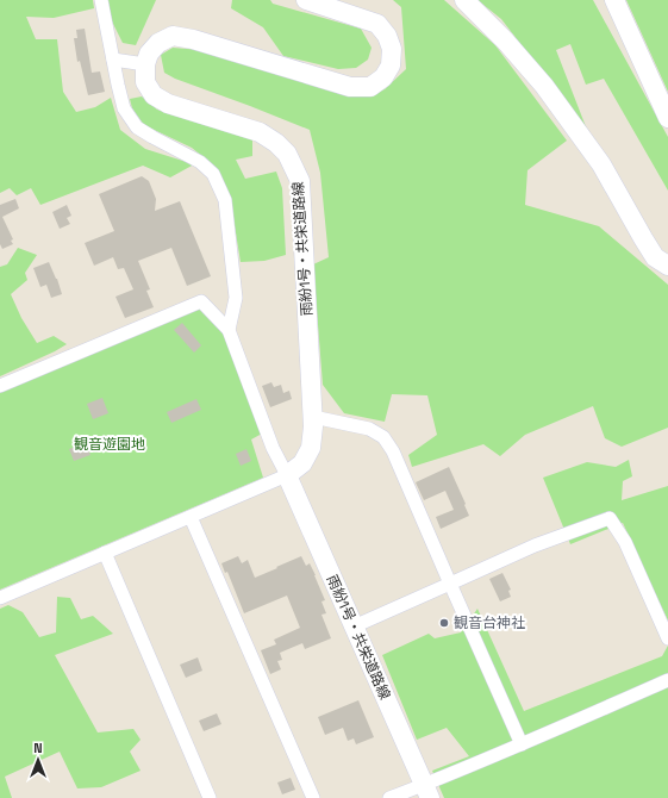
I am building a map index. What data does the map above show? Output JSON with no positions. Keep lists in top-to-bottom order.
{
  "streets": {
    "street": ["雨紛1号・共栄道路線"]
  },
  "parks": ["観音遊園地"],
  "places": ["観音台神社"],
  "north": "top"
}
